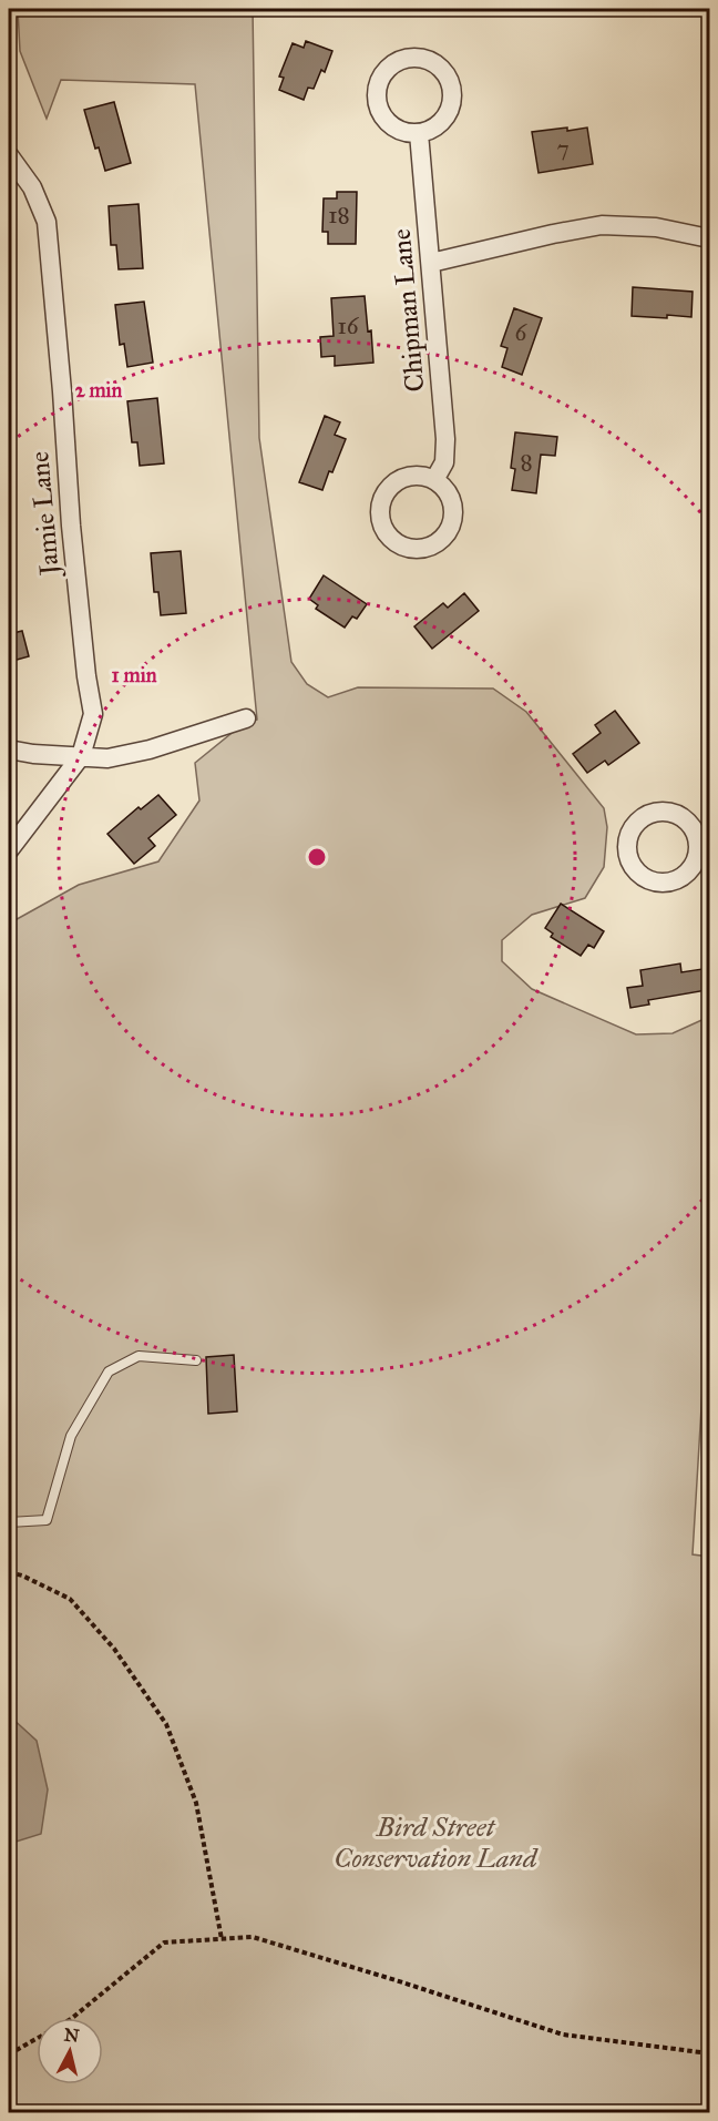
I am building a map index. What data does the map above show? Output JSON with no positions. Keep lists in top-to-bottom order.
{
  "streets": {
    "street": ["Chipman Lane", "Jamie Lane"]
  },
  "parks": ["Bird Street Conservation Land"],
  "house_numbers": [
    "7",
    "18",
    "16",
    "6",
    "8"
  ],
  "north": "top",
  "rings": ["2 min", "1 min"]
}
